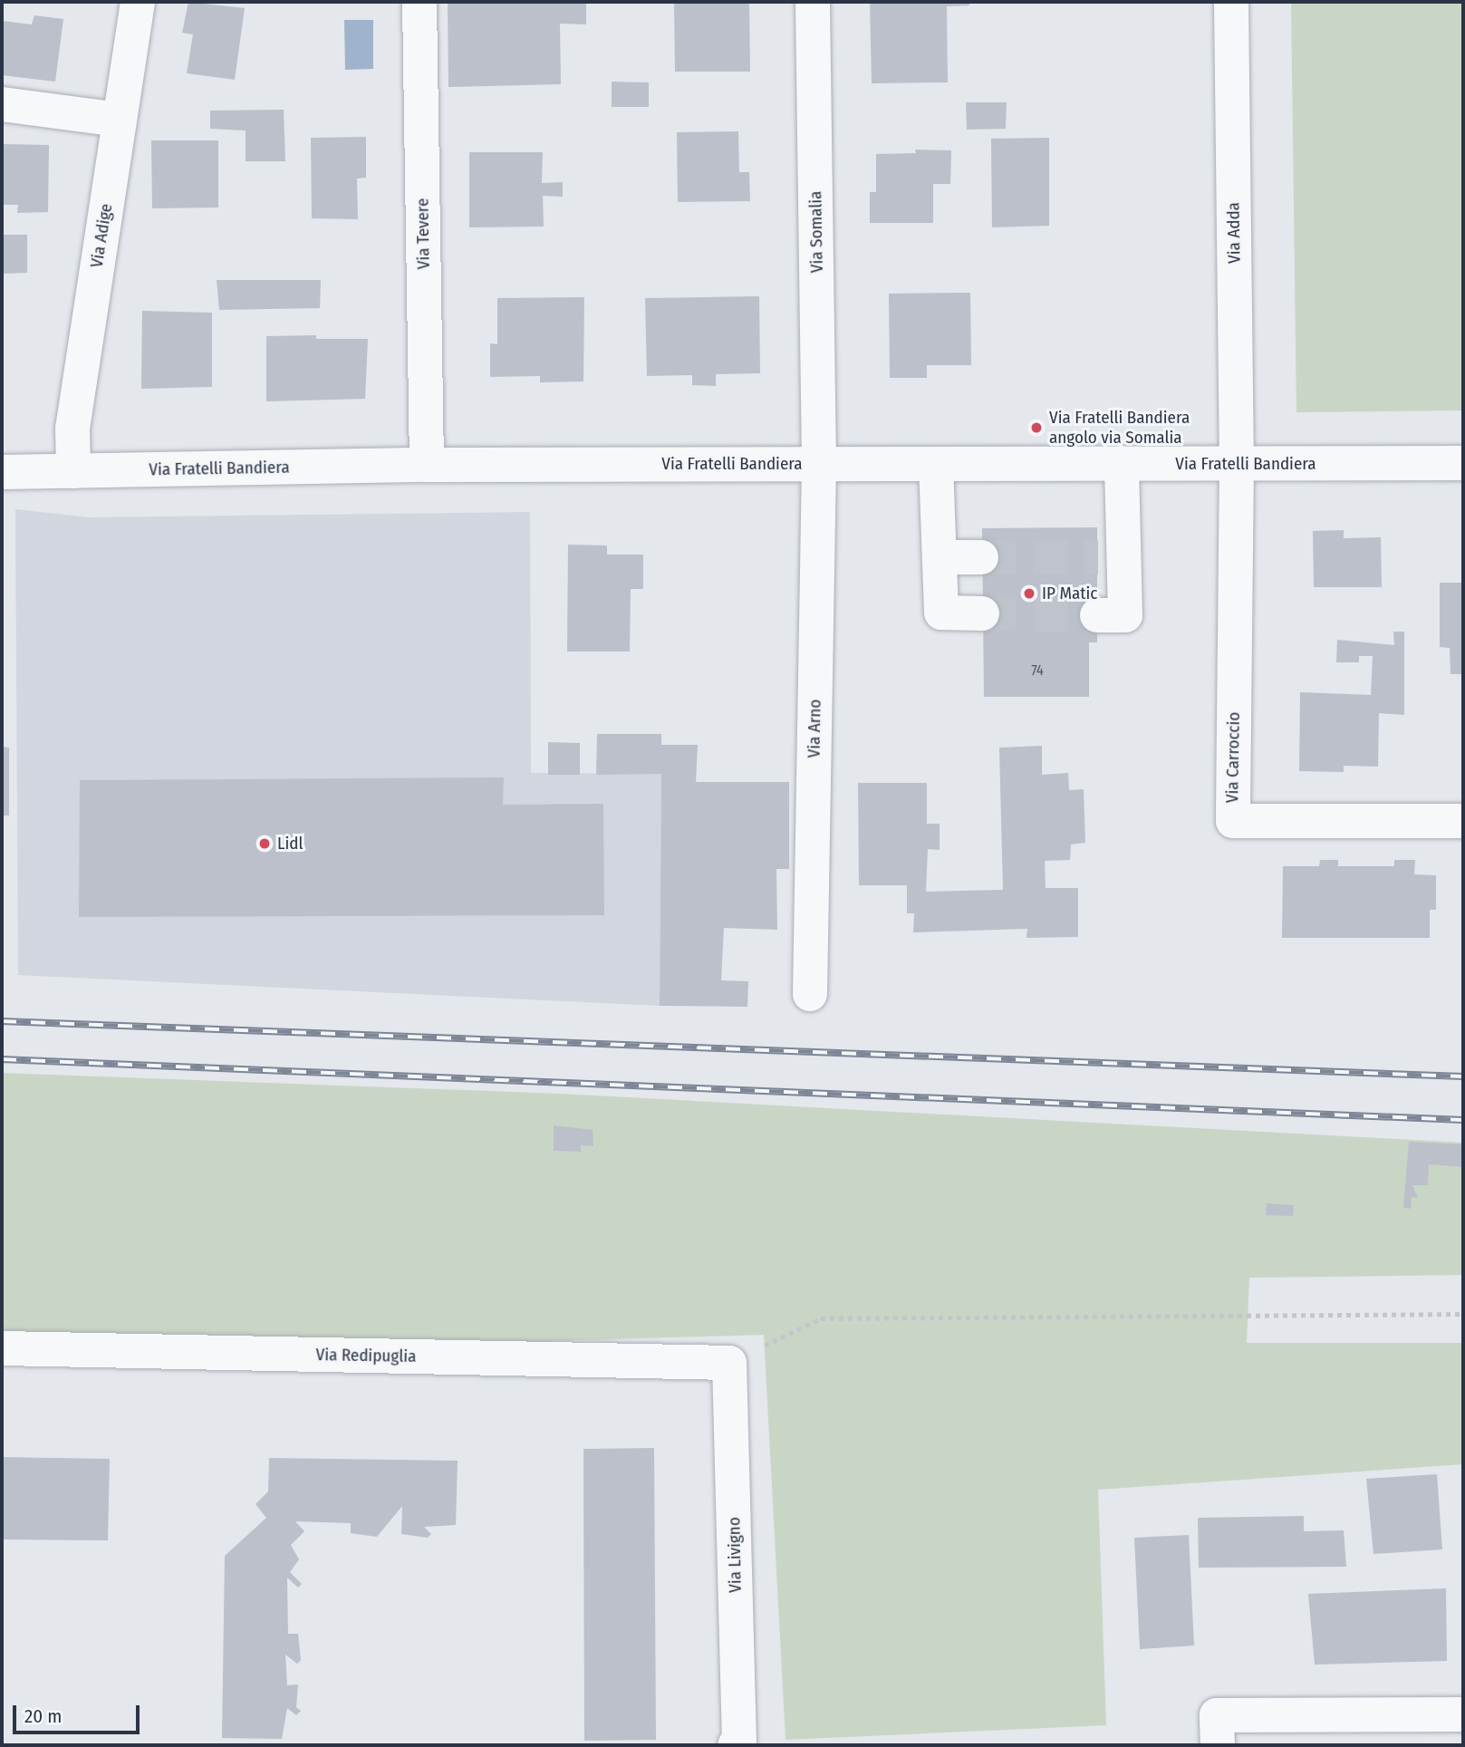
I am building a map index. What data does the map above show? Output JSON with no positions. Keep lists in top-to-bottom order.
{
  "streets": {
    "street": [
      "Via Somalia",
      "Via Adda",
      "Via Tevere",
      "Via Adige",
      "Via Fratelli Bandiera",
      "Via Arno",
      "Via Carroccio",
      "Via Redipuglia",
      "Via Livigno"
    ]
  },
  "crossings": [
    ["Via Somalia", "Via Fratelli Bandiera"],
    ["Via Somalia", "Via Arno"],
    ["Via Adda", "Via Fratelli Bandiera"],
    ["Via Adda", "Via Carroccio"],
    ["Via Tevere", "Via Fratelli Bandiera"],
    ["Via Adige", "Via Fratelli Bandiera"],
    ["Via Fratelli Bandiera", "Via Arno"],
    ["Via Fratelli Bandiera", "Via Carroccio"],
    ["Via Redipuglia", "Via Livigno"]
  ],
  "places": ["Via Fratelli Bandiera angolo via Somalia", "IP Matic", "Lidl"],
  "house_numbers": ["74"],
  "scale_bar": "20 m"
}
